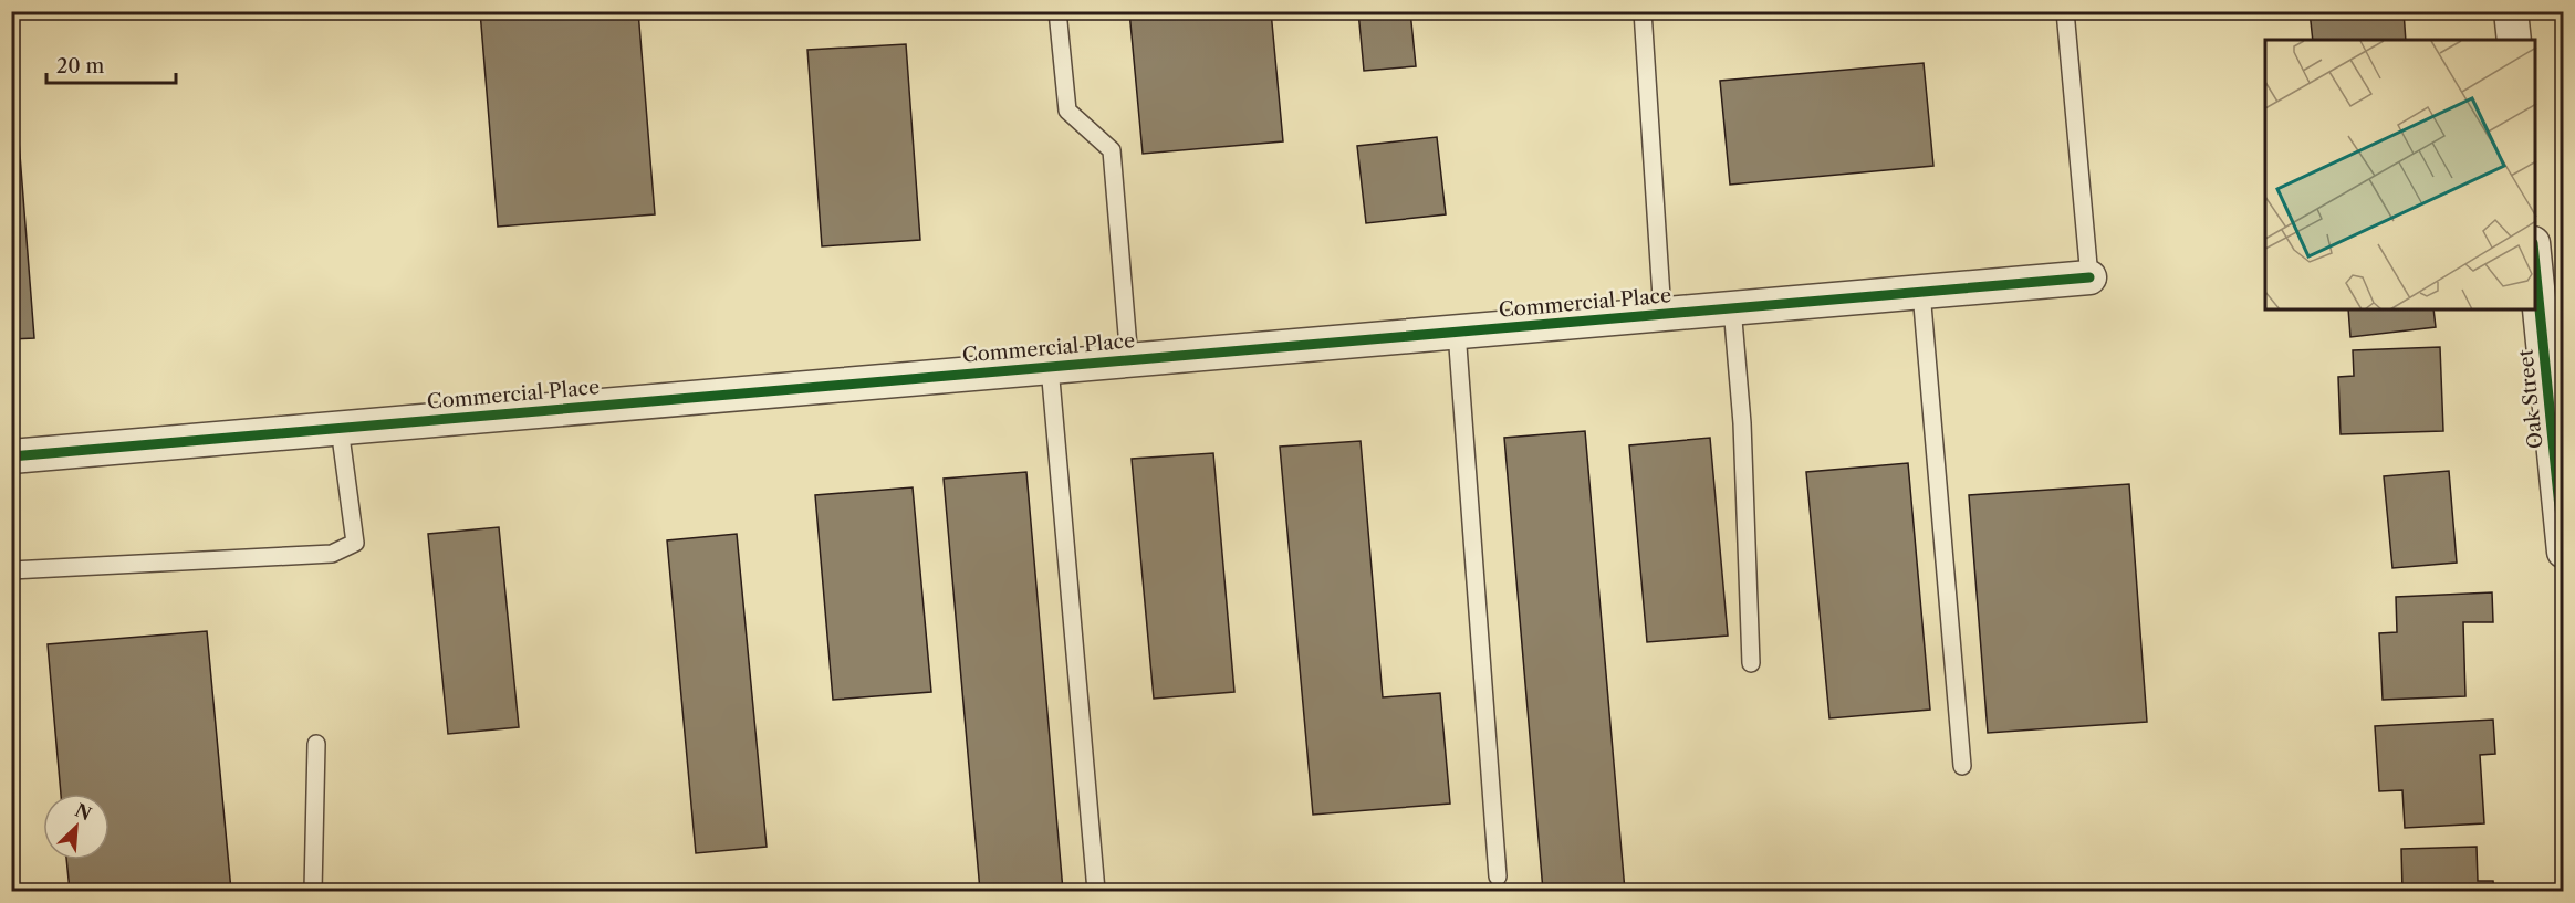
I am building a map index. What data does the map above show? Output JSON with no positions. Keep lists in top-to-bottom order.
{
  "streets": {
    "street": ["Commercial Place", "Oak Street"]
  },
  "scale_bar": "20 m",
  "north": "top right"
}
